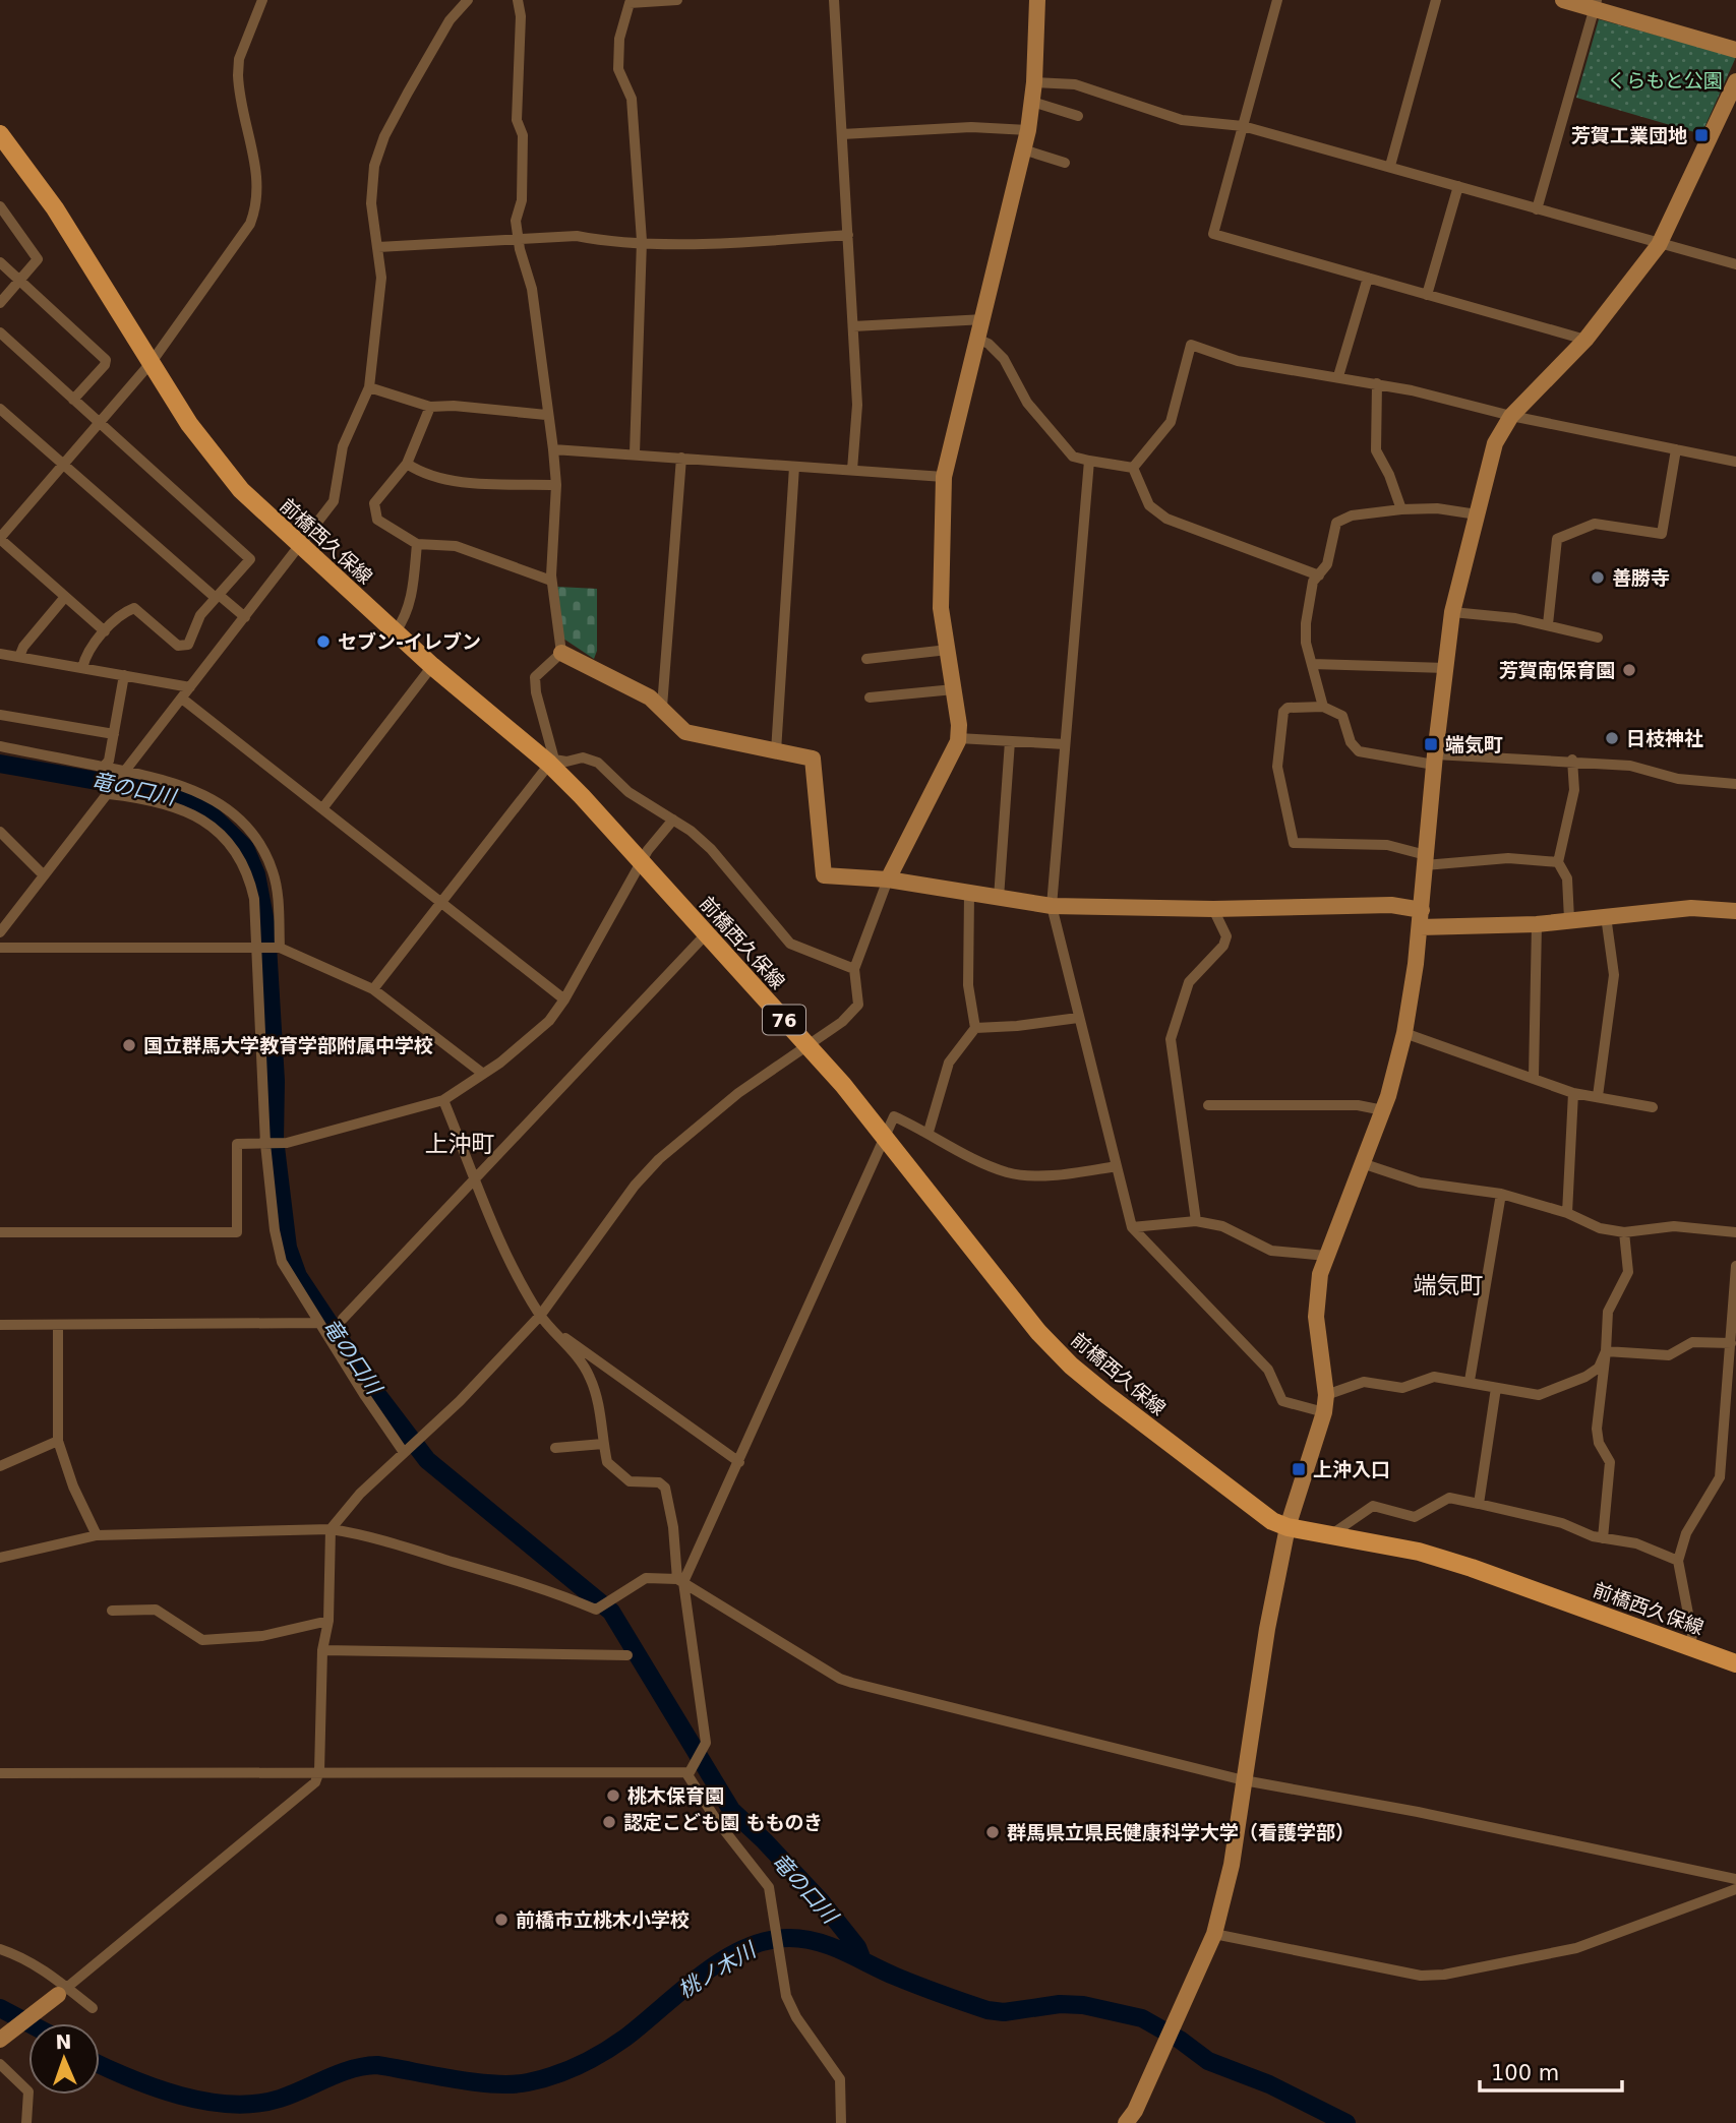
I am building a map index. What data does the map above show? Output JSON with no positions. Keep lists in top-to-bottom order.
{
  "streets": {
    "main road": ["前橋西久保線", "76"]
  },
  "districts": ["上沖町", "端気町"],
  "water": ["竜の口川", "桃ノ木川"],
  "parks": ["くらもと公園"],
  "places": {
    "transit": ["芳賀工業団地", "端気町", "上沖入口"],
    "other": [
      "善勝寺",
      "セブン-イレブン",
      "芳賀南保育園",
      "日枝神社",
      "国立群馬大学教育学部附属中学校",
      "桃木保育園",
      "認定こども園 もものき",
      "群馬県立県民健康科学大学（看護学部）",
      "前橋市立桃木小学校"
    ]
  },
  "scale_bar": "100 m",
  "north": "top"
}
